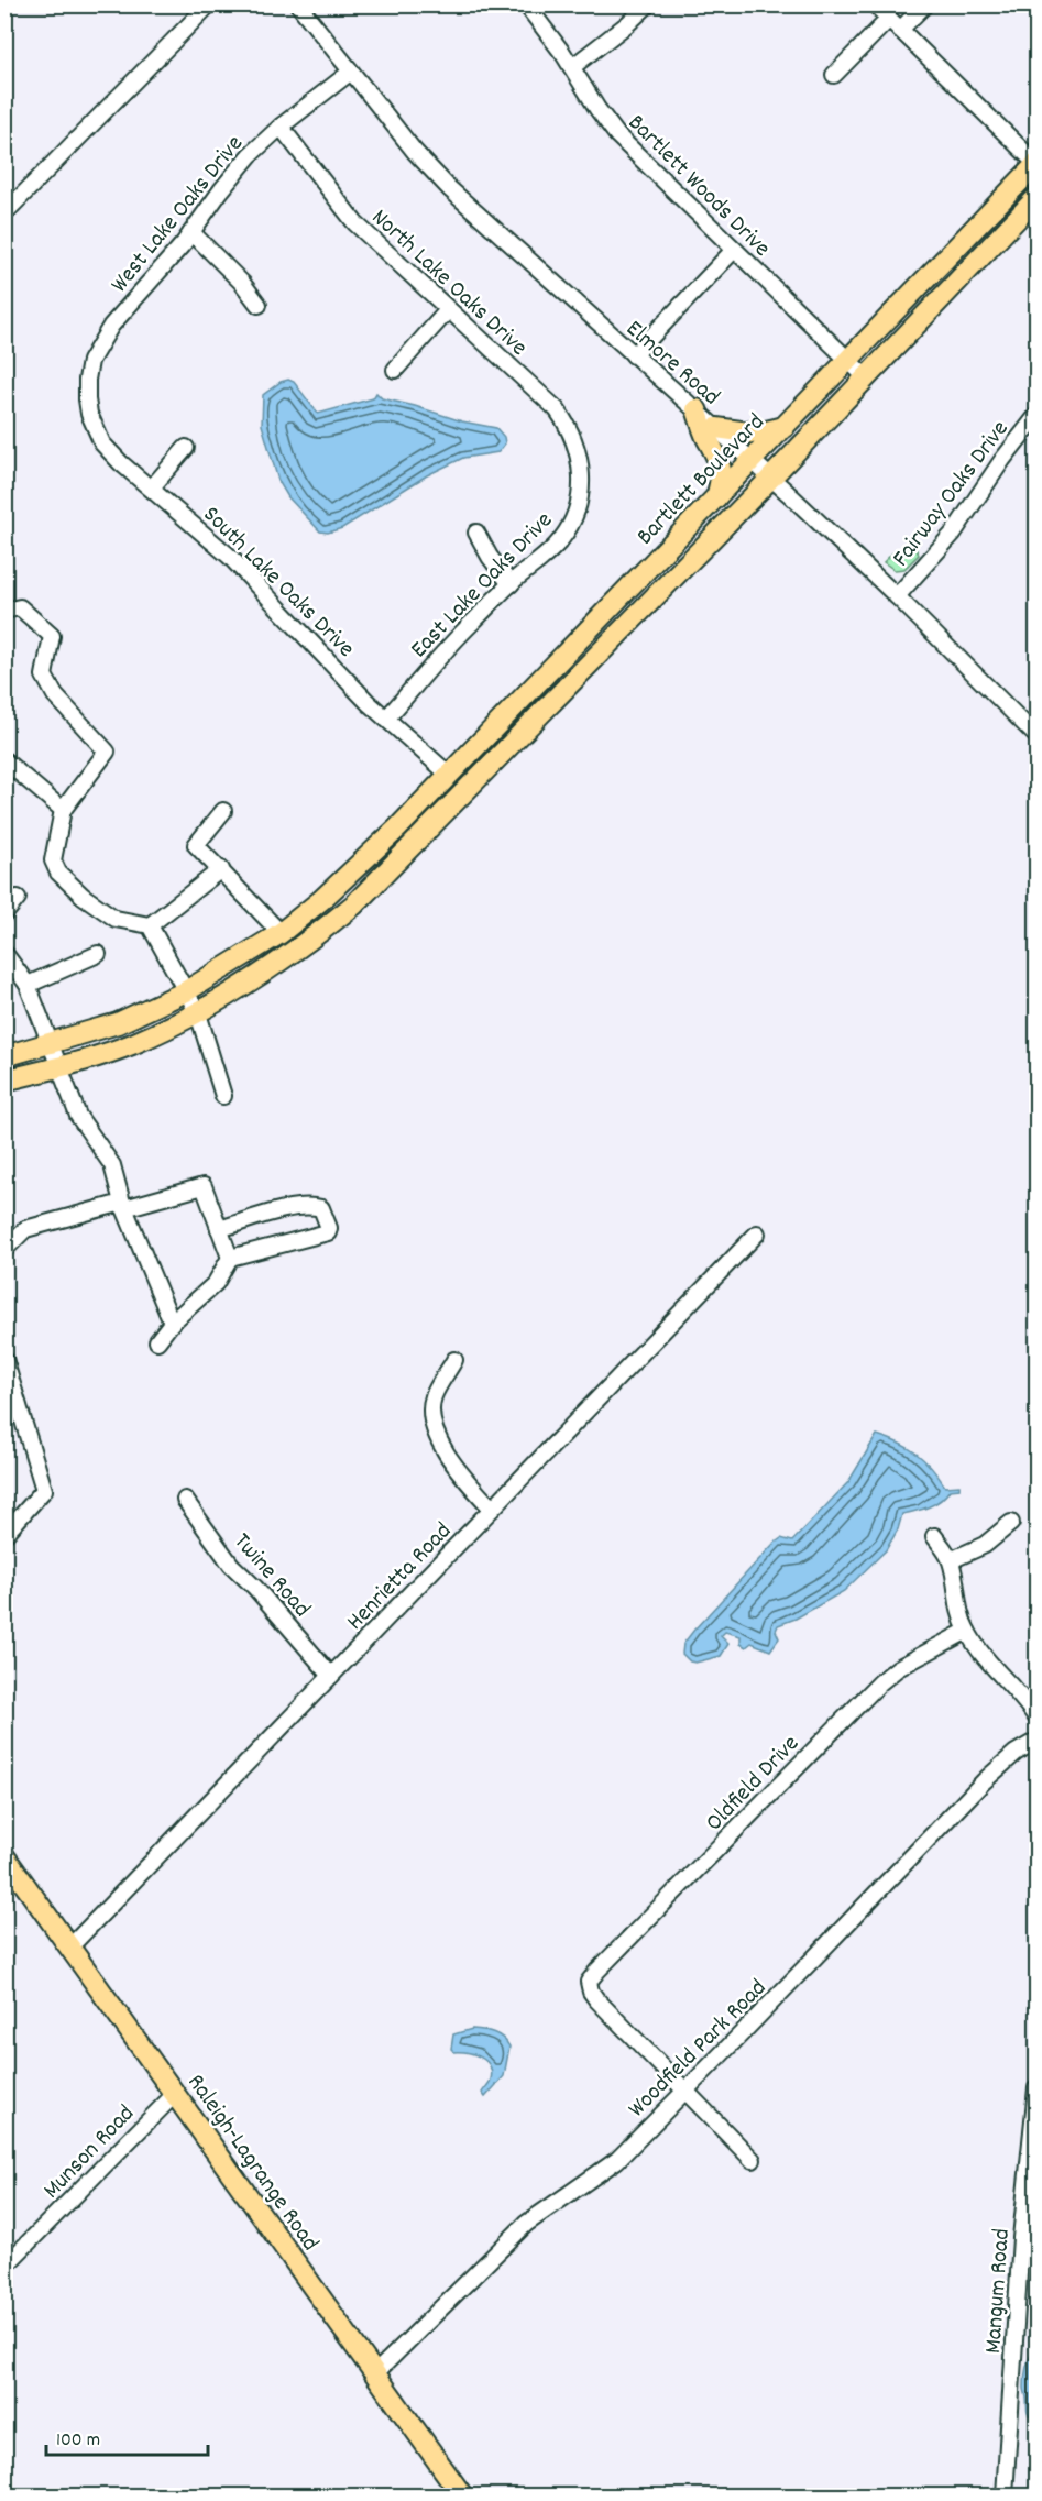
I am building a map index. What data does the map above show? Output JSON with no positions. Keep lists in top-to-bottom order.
{
  "streets": {
    "main road": ["Bartlett Boulevard", "Raleigh-Lagrange Road"],
    "street": [
      "Bartlett Woods Drive",
      "West Lake Oaks Drive",
      "North Lake Oaks Drive",
      "Elmore Road",
      "Fairway Oaks Drive",
      "South Lake Oaks Drive",
      "East Lake Oaks Drive",
      "Twine Road",
      "Henrietta Road",
      "Oldfield Drive",
      "Woodfield Park Road",
      "Munson Road",
      "Mangum Road"
    ]
  },
  "crossings": [
    ["Bartlett Woods Drive", "Bartlett Boulevard"],
    ["West Lake Oaks Drive", "North Lake Oaks Drive"],
    ["West Lake Oaks Drive", "Elmore Road"],
    ["West Lake Oaks Drive", "South Lake Oaks Drive"],
    ["North Lake Oaks Drive", "East Lake Oaks Drive"],
    ["Elmore Road", "Bartlett Boulevard"],
    ["Elmore Road", "Fairway Oaks Drive"],
    ["Bartlett Boulevard", "South Lake Oaks Drive"],
    ["South Lake Oaks Drive", "East Lake Oaks Drive"],
    ["Twine Road", "Henrietta Road"],
    ["Henrietta Road", "Raleigh-Lagrange Road"],
    ["Oldfield Drive", "Woodfield Park Road"],
    ["Woodfield Park Road", "Raleigh-Lagrange Road"],
    ["Munson Road", "Raleigh-Lagrange Road"]
  ],
  "scale_bar": "100 m"
}
